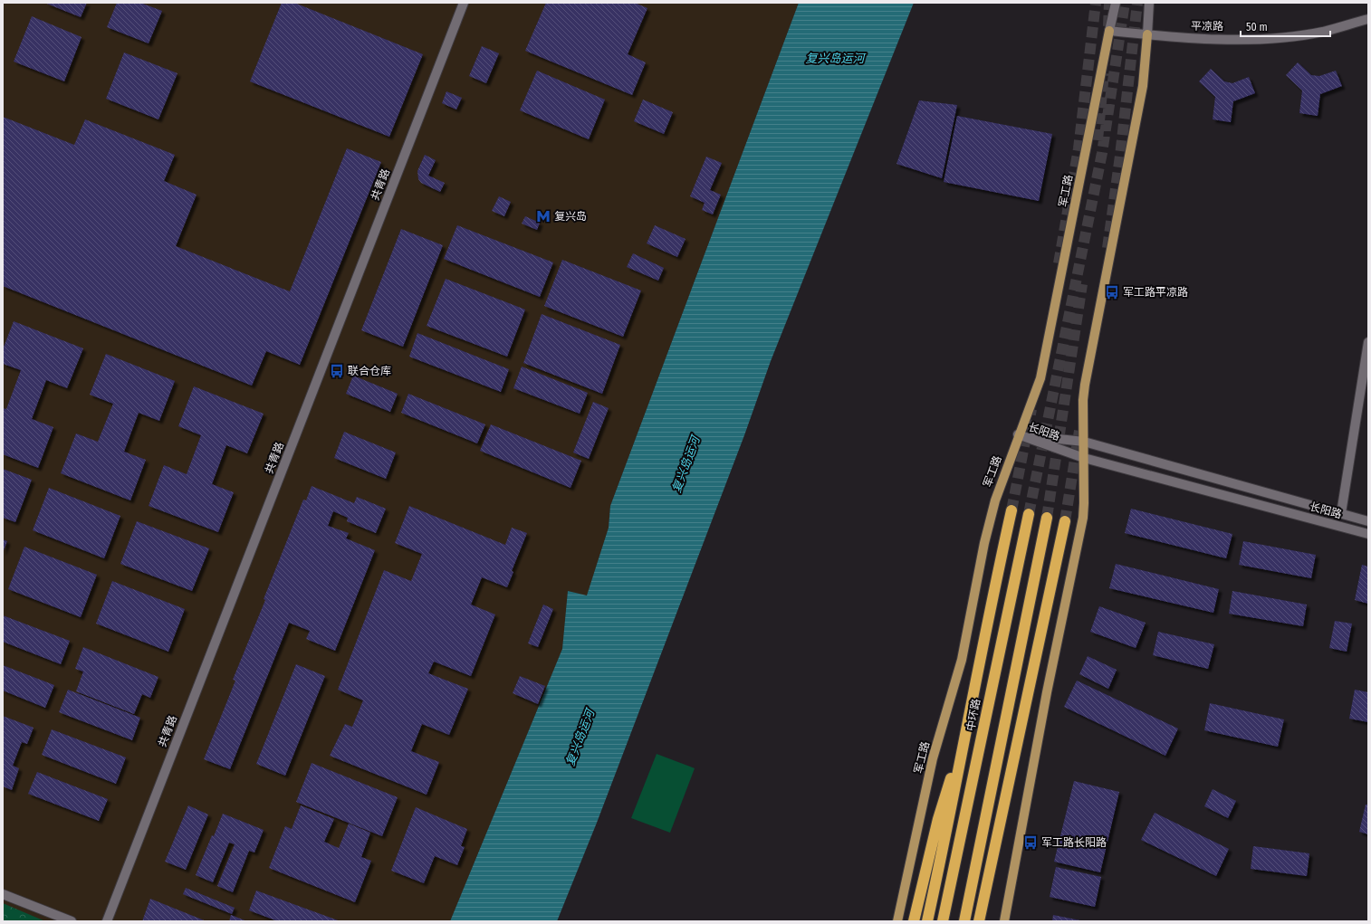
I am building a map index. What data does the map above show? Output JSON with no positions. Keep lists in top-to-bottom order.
{
  "streets": {
    "highway": ["中环路"],
    "main road": ["军工路"],
    "street": ["平凉路", "共青路", "长阳路"]
  },
  "crossings": [
    ["平凉路", "军工路"],
    ["军工路", "长阳路"]
  ],
  "water": ["复兴岛运河"],
  "places": {
    "metro station": ["复兴岛"],
    "bus stop": ["军工路平凉路", "联合仓库", "军工路长阳路"]
  },
  "scale_bar": "50 m"
}
